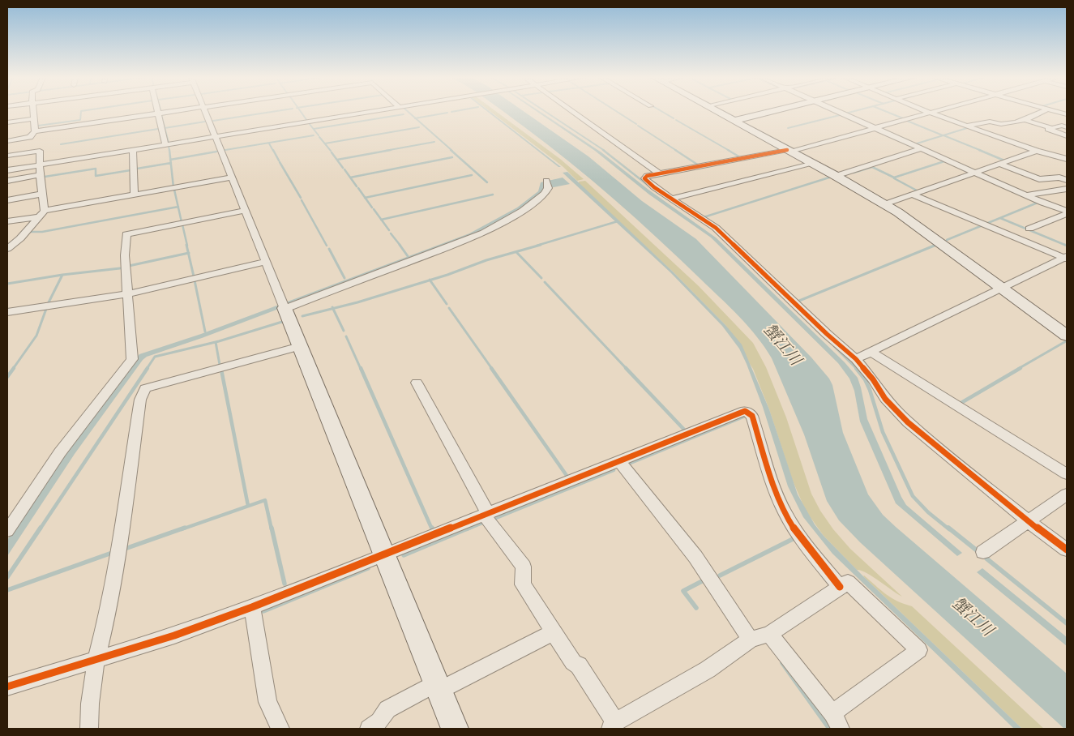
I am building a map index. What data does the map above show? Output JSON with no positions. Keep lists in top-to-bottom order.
{
  "water": ["蟹江川"]
}
